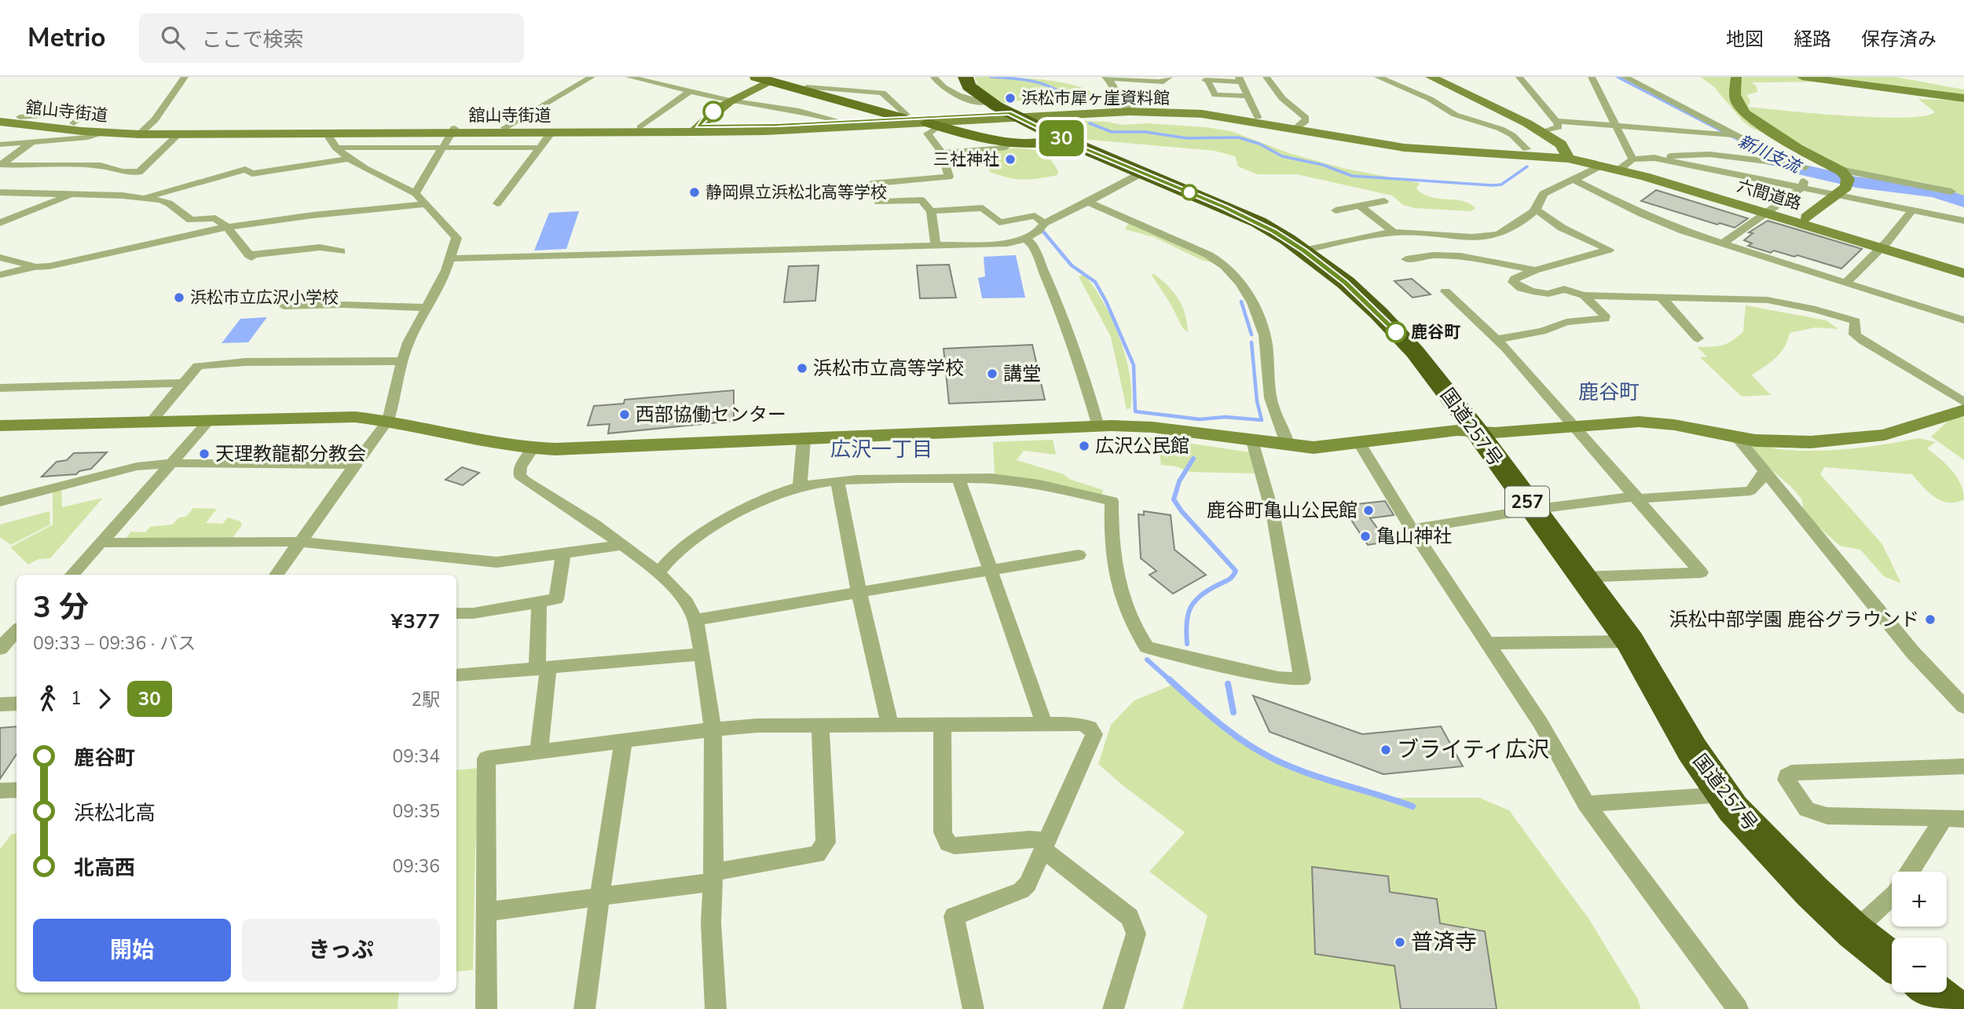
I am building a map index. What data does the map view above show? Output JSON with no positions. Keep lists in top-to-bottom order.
{
  "streets": {
    "highway": ["国道257号", "257"],
    "street": ["舘山寺街道", "六間道路"]
  },
  "crossings": [
    ["舘山寺街道", "国道257号"]
  ],
  "districts": ["鹿谷町", "広沢一丁目"],
  "water": ["新川支流"],
  "places": [
    "浜松市犀ヶ崖資料館",
    "三社神社",
    "静岡県立浜松北高等学校",
    "浜松市立広沢小学校",
    "鹿谷町",
    "浜松市立高等学校",
    "講堂",
    "西部協働センター",
    "広沢公民館",
    "天理教龍都分教会",
    "鹿谷町亀山公民館",
    "亀山神社",
    "浜松中部学園 鹿谷グラウンド",
    "ブライティ広沢",
    "普済寺"
  ],
  "lines": ["bus line 30"],
  "page": {
    "header": "Metrio",
    "search": "ここで検索",
    "nav": ["地図", "経路", "保存済み"],
    "on_map": "30",
    "heading": ["3 分", "09:33 – 09:36 · バス", "¥377"],
    "legs": ["1", "30", "2駅"],
    "list": [
      {
        "name": "鹿谷町",
        "value": "09:34"
      },
      {
        "name": "浜松北高",
        "value": "09:35"
      },
      {
        "name": "北高西",
        "value": "09:36"
      }
    ],
    "map_buttons": ["+", "−"],
    "buttons": ["開始", "きっぷ"]
  }
}
